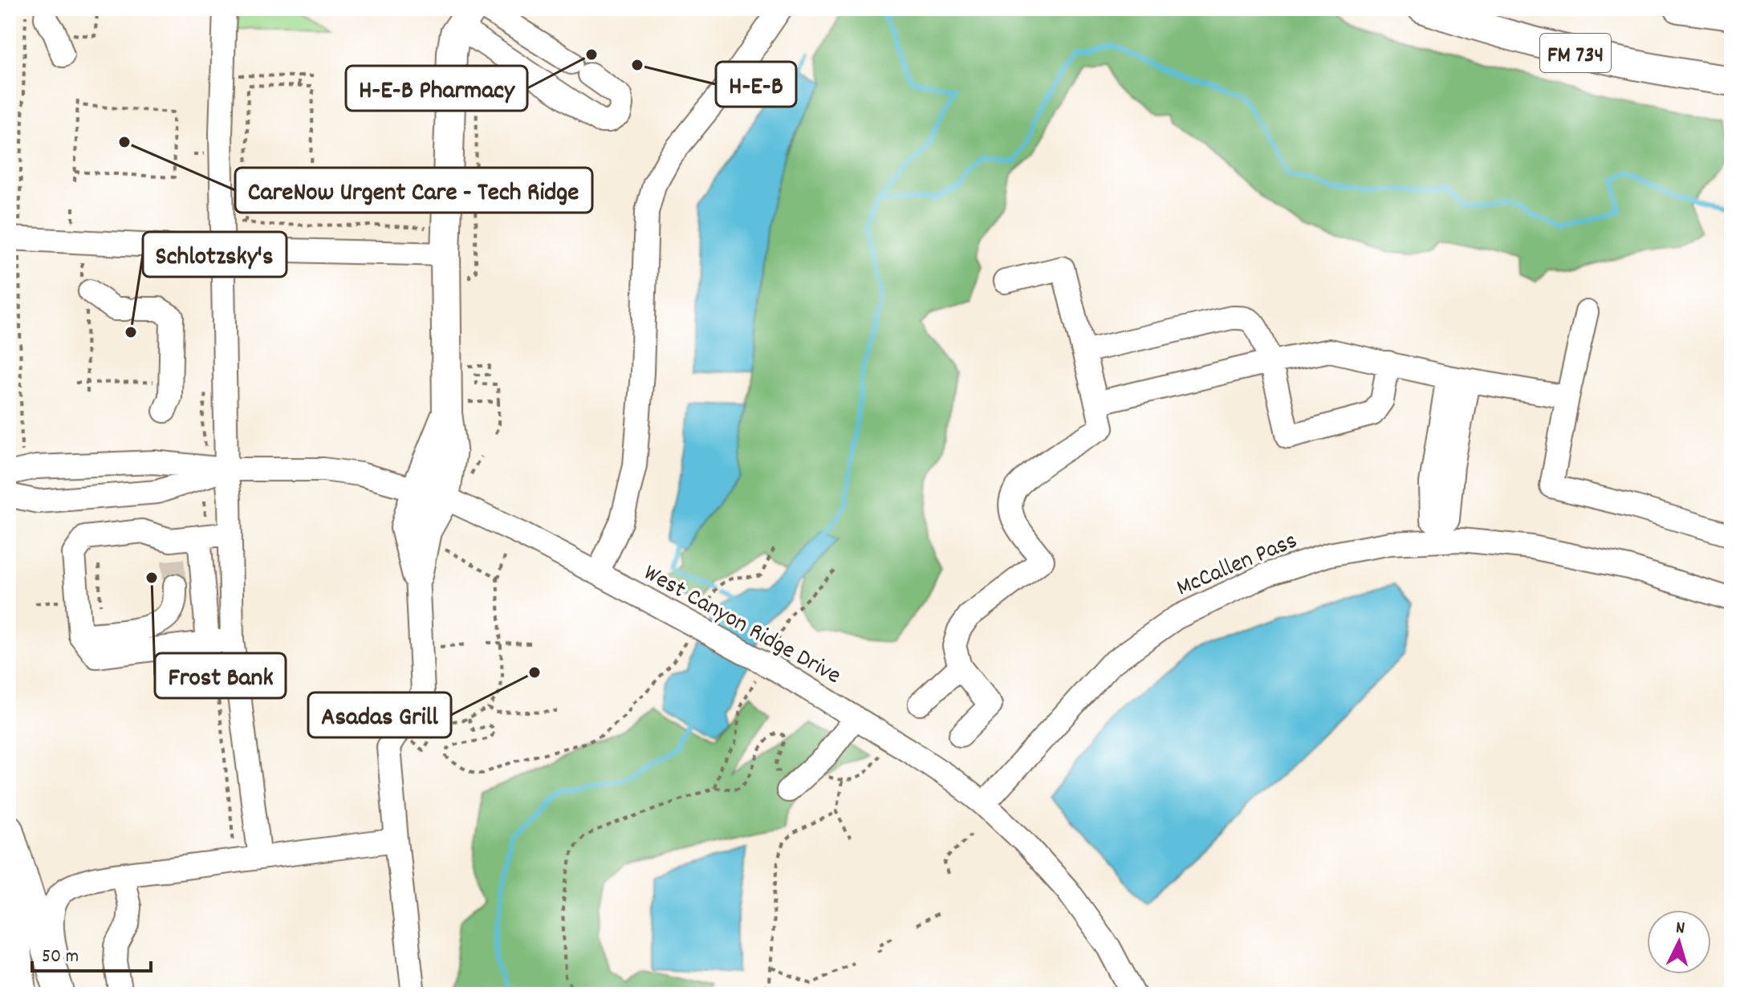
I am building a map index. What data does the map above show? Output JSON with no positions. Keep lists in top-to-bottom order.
{
  "streets": {
    "main road": ["FM 734"],
    "street": ["McCallen Pass", "West Canyon Ridge Drive"]
  },
  "crossings": [
    ["McCallen Pass", "West Canyon Ridge Drive"]
  ],
  "places": [
    "H-E-B Pharmacy",
    "H-E-B",
    "CareNow Urgent Care - Tech Ridge",
    "Schlotzsky's",
    "Frost Bank",
    "Asadas Grill"
  ],
  "scale_bar": "50 m",
  "north": "top"
}
